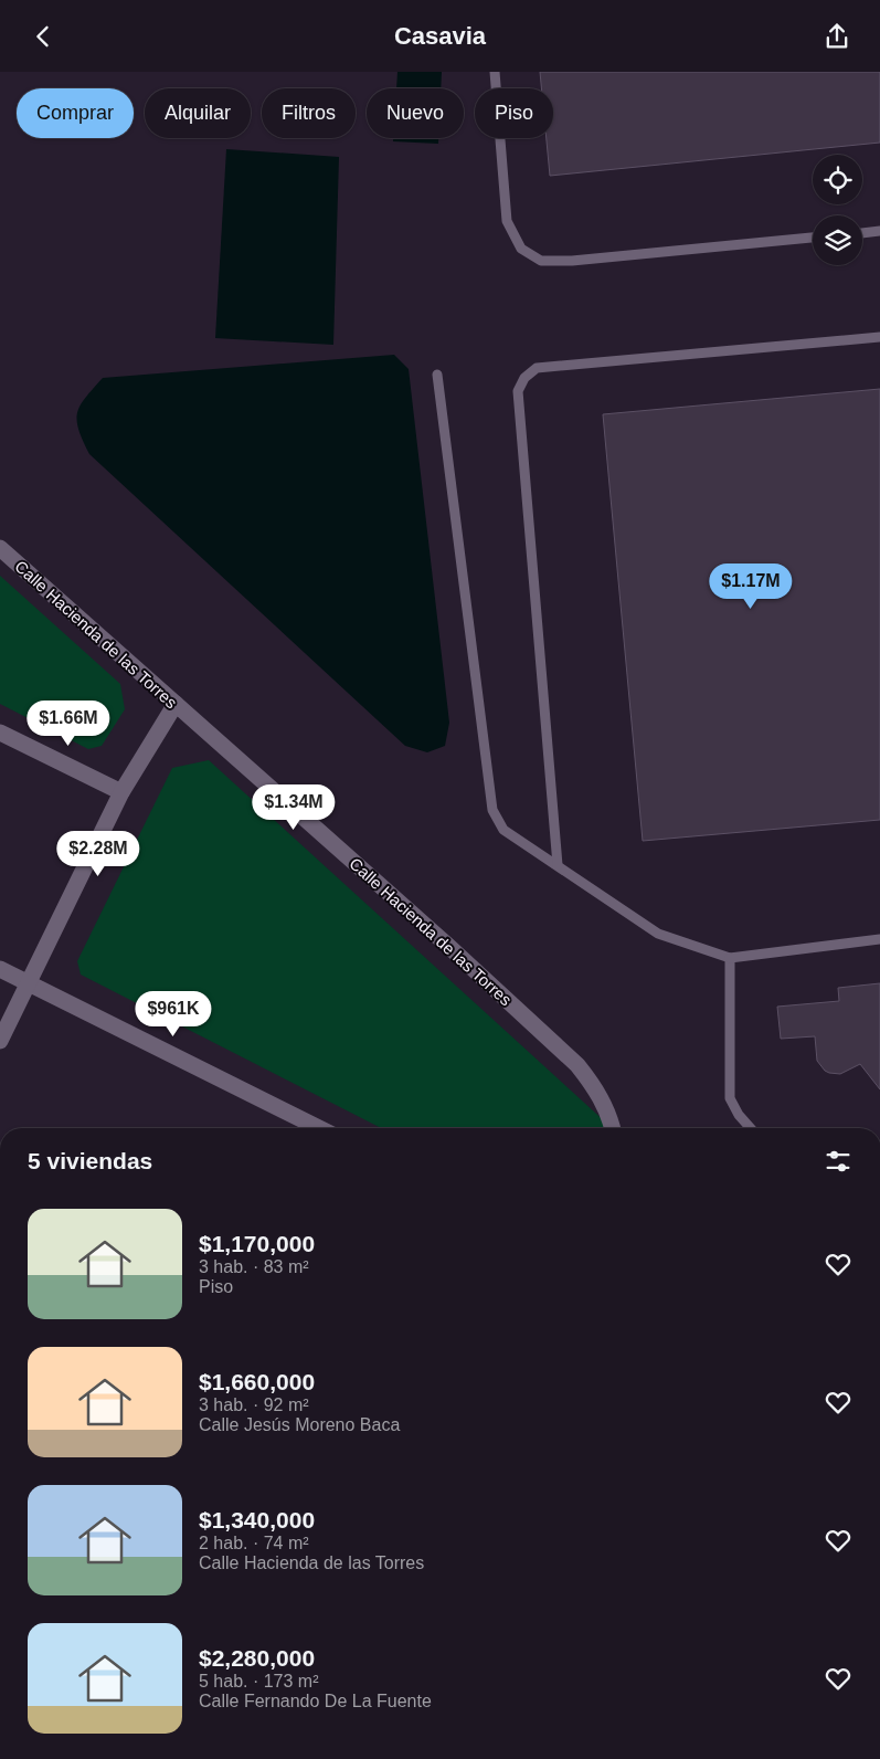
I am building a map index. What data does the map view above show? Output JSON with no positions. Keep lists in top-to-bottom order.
{
  "streets": {
    "street": ["Calle Hacienda de las Torres"]
  },
  "page": {
    "header": "Casavia",
    "chip": [
      "Comprar",
      "Alquilar",
      "Filtros",
      "Nuevo",
      "Piso"
    ],
    "price": [
      "$1.17M",
      "$1.66M",
      "$1.34M",
      "$2.28M",
      "$961K"
    ],
    "heading": "5 viviendas",
    "list": [
      {
        "name": "$1,170,000",
        "note": "3 hab. · 83 m² · Piso"
      },
      {
        "name": "$1,660,000",
        "note": "3 hab. · 92 m² · Calle Jesús Moreno Baca"
      },
      {
        "name": "$1,340,000",
        "note": "2 hab. · 74 m² · Calle Hacienda de las Torres"
      },
      {
        "name": "$2,280,000",
        "note": "5 hab. · 173 m² · Calle Fernando De La Fuente"
      }
    ]
  }
}
